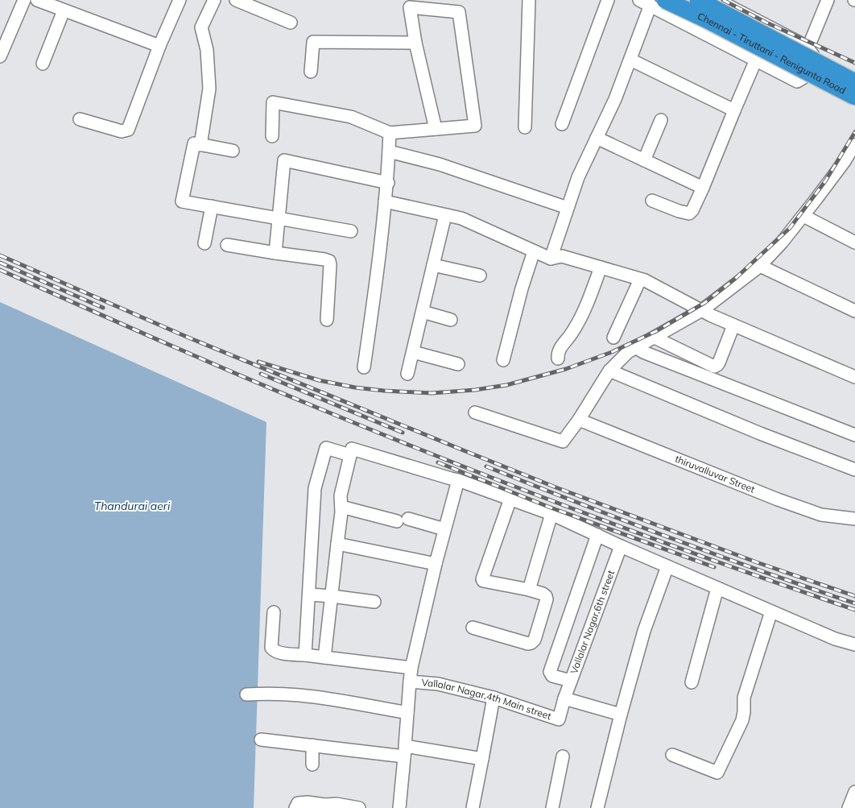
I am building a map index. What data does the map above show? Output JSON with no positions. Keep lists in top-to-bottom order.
{
  "streets": {
    "highway": ["Chennai - Tiruttani - Renigunta Road"],
    "street": ["thiruvalluvar Street", "Vallalar Nagar,6th street", "Vallalar Nagar,4th Main street"]
  },
  "crossings": [
    ["Vallalar Nagar,6th street", "Vallalar Nagar,4th Main street"]
  ],
  "water": ["Thandurai aeri"]
}
